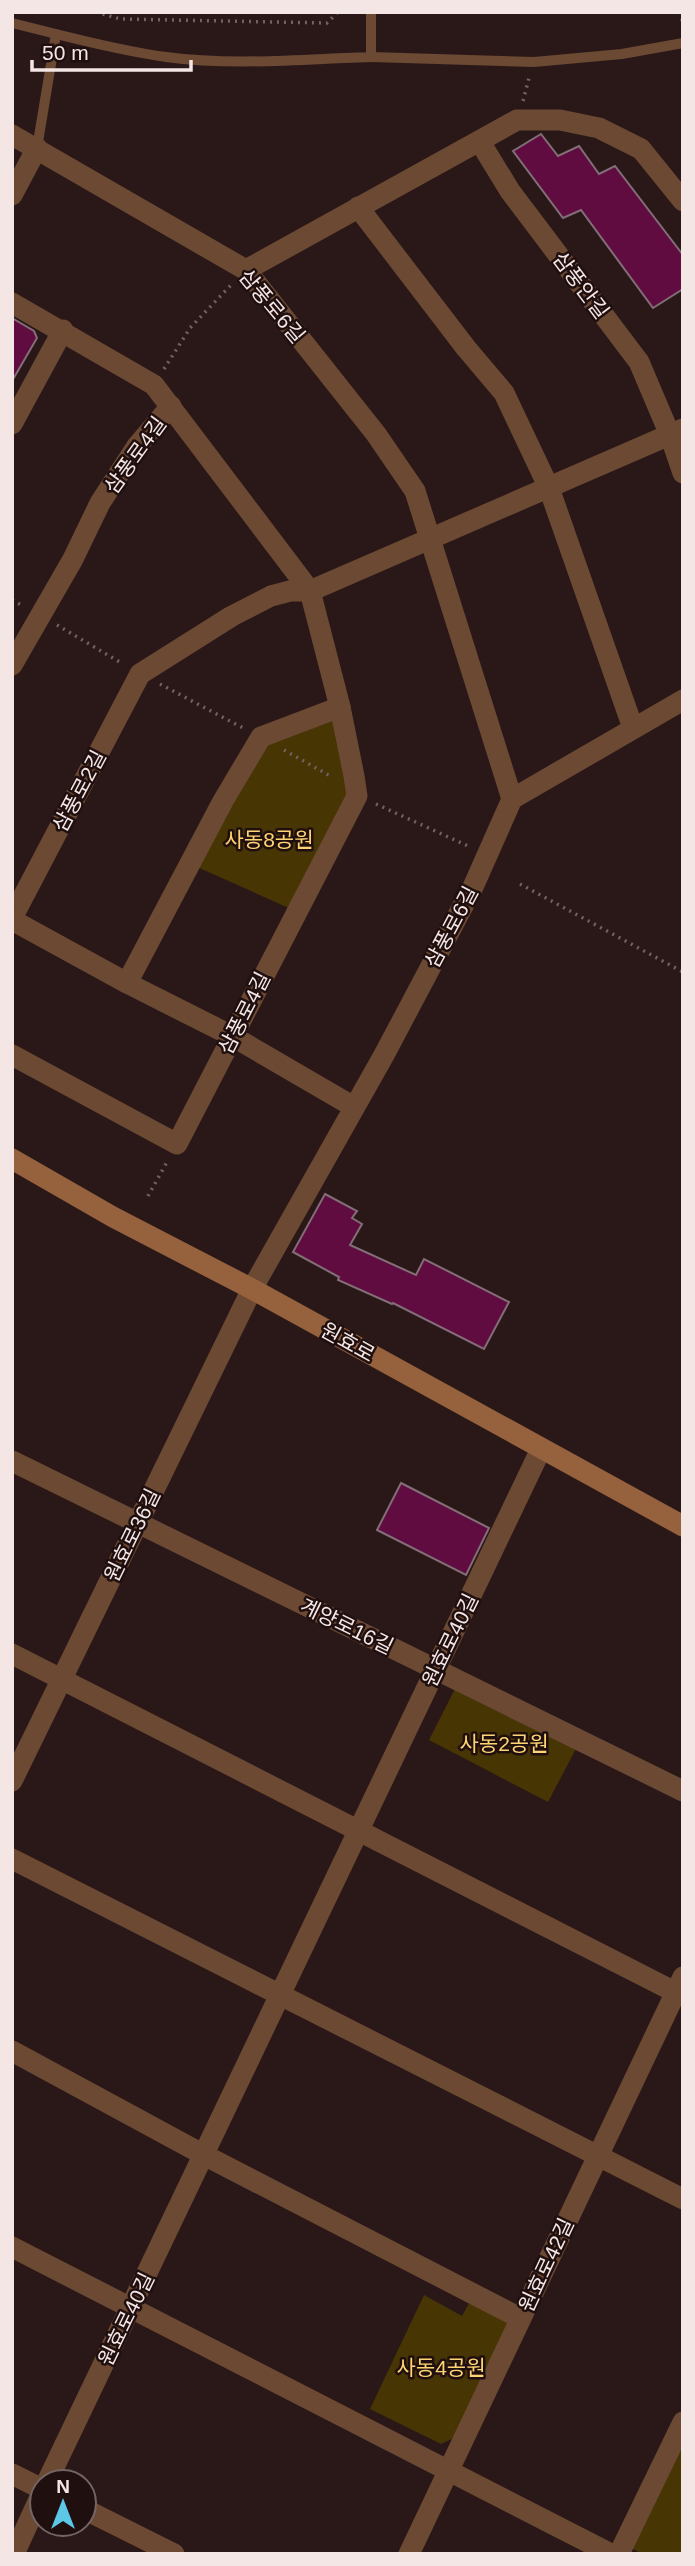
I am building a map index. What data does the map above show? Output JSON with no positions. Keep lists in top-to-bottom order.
{
  "streets": {
    "main road": ["원효로"],
    "street": [
      "삼풍안길",
      "삼풍로6길",
      "삼풍로4길",
      "삼풍로2길",
      "원효로36길",
      "계양로16길",
      "원효로40길",
      "원효로42길"
    ]
  },
  "crossings": [
    ["삼풍로6길", "삼풍로2길"],
    ["삼풍로6길", "원효로"],
    ["삼풍로6길", "원효로36길"],
    ["삼풍로4길", "삼풍로2길"],
    ["원효로", "원효로36길"],
    ["원효로", "원효로40길"],
    ["원효로36길", "계양로16길"],
    ["계양로16길", "원효로40길"]
  ],
  "parks": ["사동8공원", "사동2공원", "사동4공원"],
  "scale_bar": "50 m",
  "north": "top"
}
